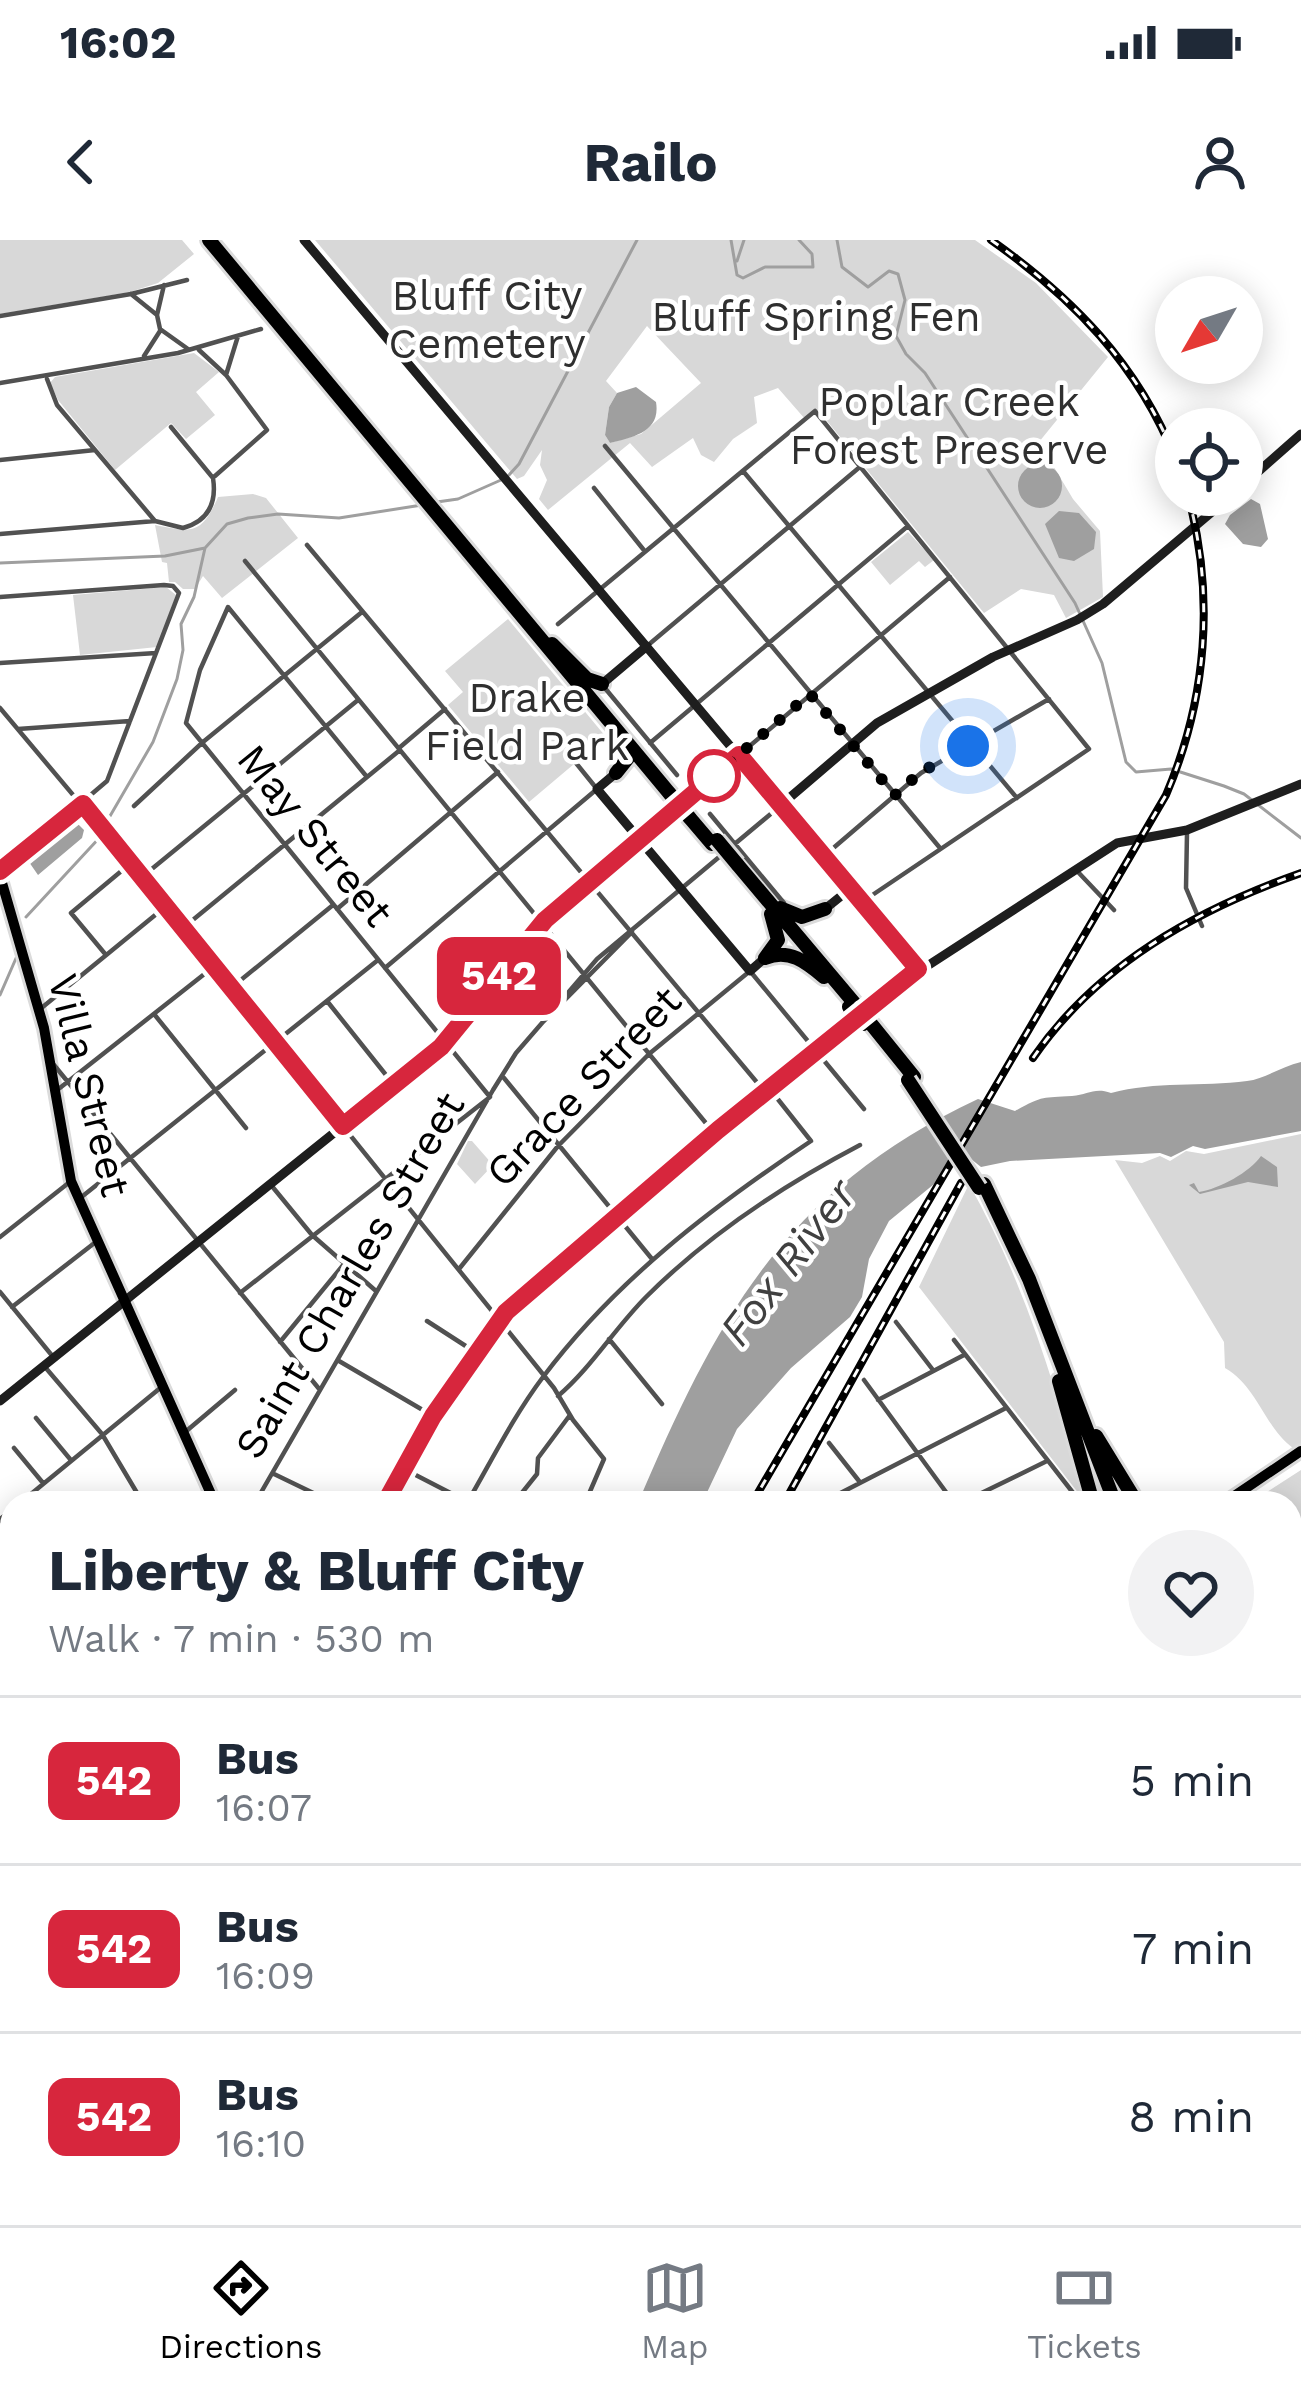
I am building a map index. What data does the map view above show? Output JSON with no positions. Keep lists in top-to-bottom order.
{
  "streets": {
    "main road": ["Villa Street", "Grace Street", "Saint Charles Street"],
    "street": ["May Street"]
  },
  "crossings": [
    ["May Street", "Saint Charles Street"]
  ],
  "water": ["Fox River"],
  "parks": [
    "Bluff City Cemetery",
    "Bluff Spring Fen",
    "Poplar Creek Forest Preserve",
    "Drake Field Park"
  ],
  "lines": ["bus line 542"],
  "north": "bottom left",
  "page": {
    "status": "16:02",
    "header": "Railo",
    "on_map": "542",
    "heading": ["Liberty & Bluff City", "Walk · 7 min · 530 m"],
    "list": [
      {
        "mark": "542",
        "name": "Bus",
        "note": "16:07",
        "value": "5 min"
      },
      {
        "mark": "542",
        "name": "Bus",
        "note": "16:09",
        "value": "7 min"
      },
      {
        "mark": "542",
        "name": "Bus",
        "note": "16:10",
        "value": "8 min"
      }
    ],
    "tabs": ["Directions", "Map", "Tickets"]
  }
}
